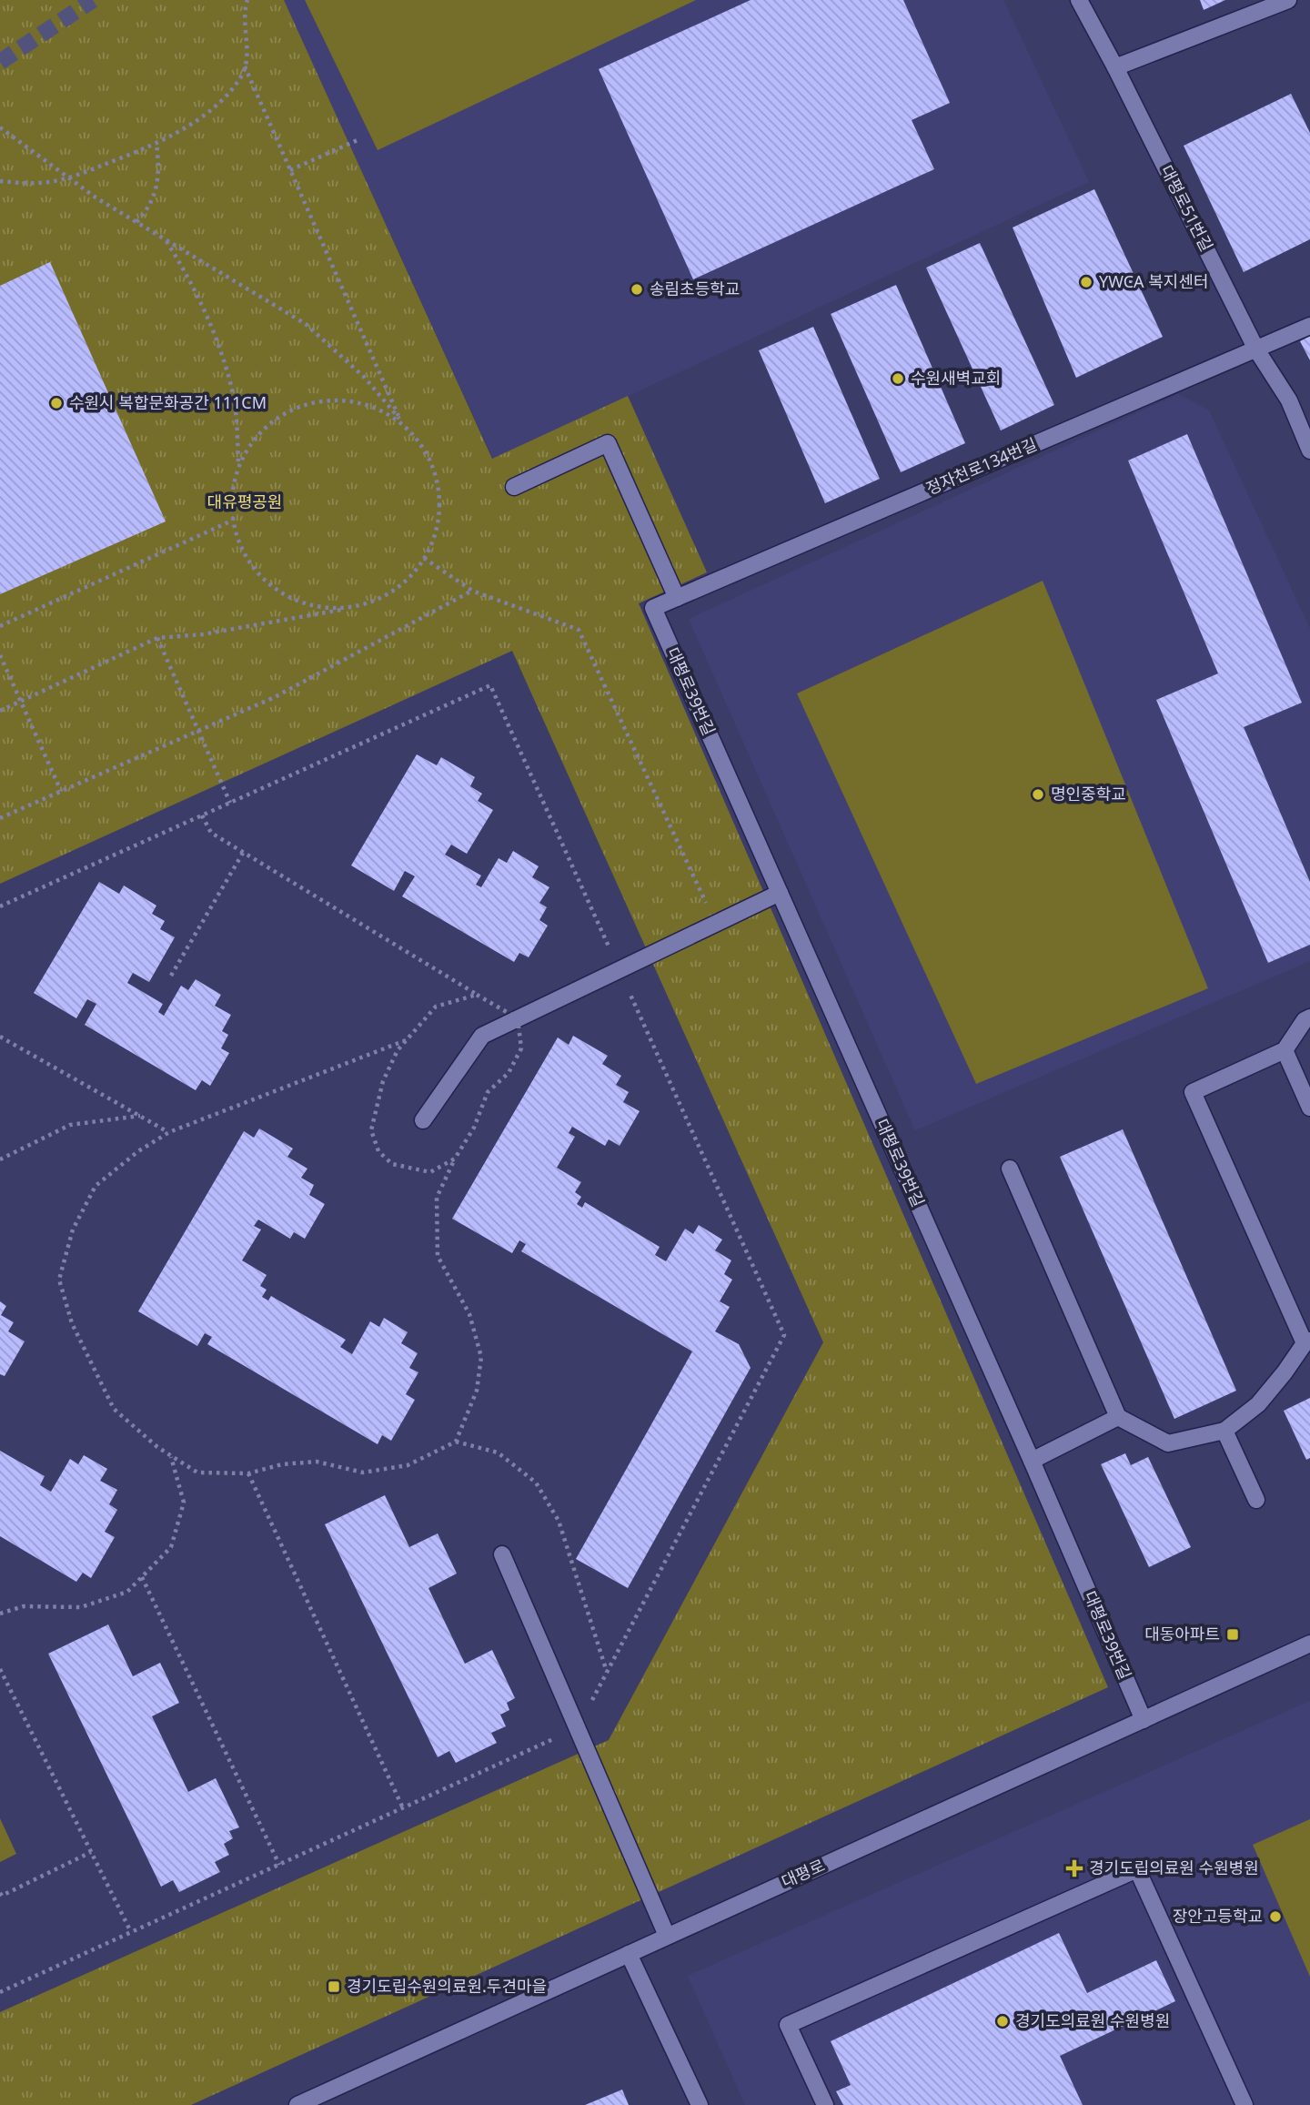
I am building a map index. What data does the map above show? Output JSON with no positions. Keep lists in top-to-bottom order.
{
  "streets": {
    "street": [
      "대평로51번길",
      "정자천로134번길",
      "대평로39번길",
      "대평로"
    ]
  },
  "crossings": [
    ["대평로51번길", "정자천로134번길"],
    ["정자천로134번길", "대평로39번길"],
    ["대평로39번길", "대평로"]
  ],
  "parks": ["대유평공원"],
  "places": {
    "other": [
      "YWCA 복지센터",
      "송림초등학교",
      "수원새벽교회",
      "수원시 복합문화공간 111CM",
      "명인중학교",
      "장안고등학교",
      "경기도의료원 수원병원"
    ],
    "transit": ["대동아파트", "경기도립수원의료원.두견마을"],
    "health": ["경기도립의료원 수원병원"]
  }
}
